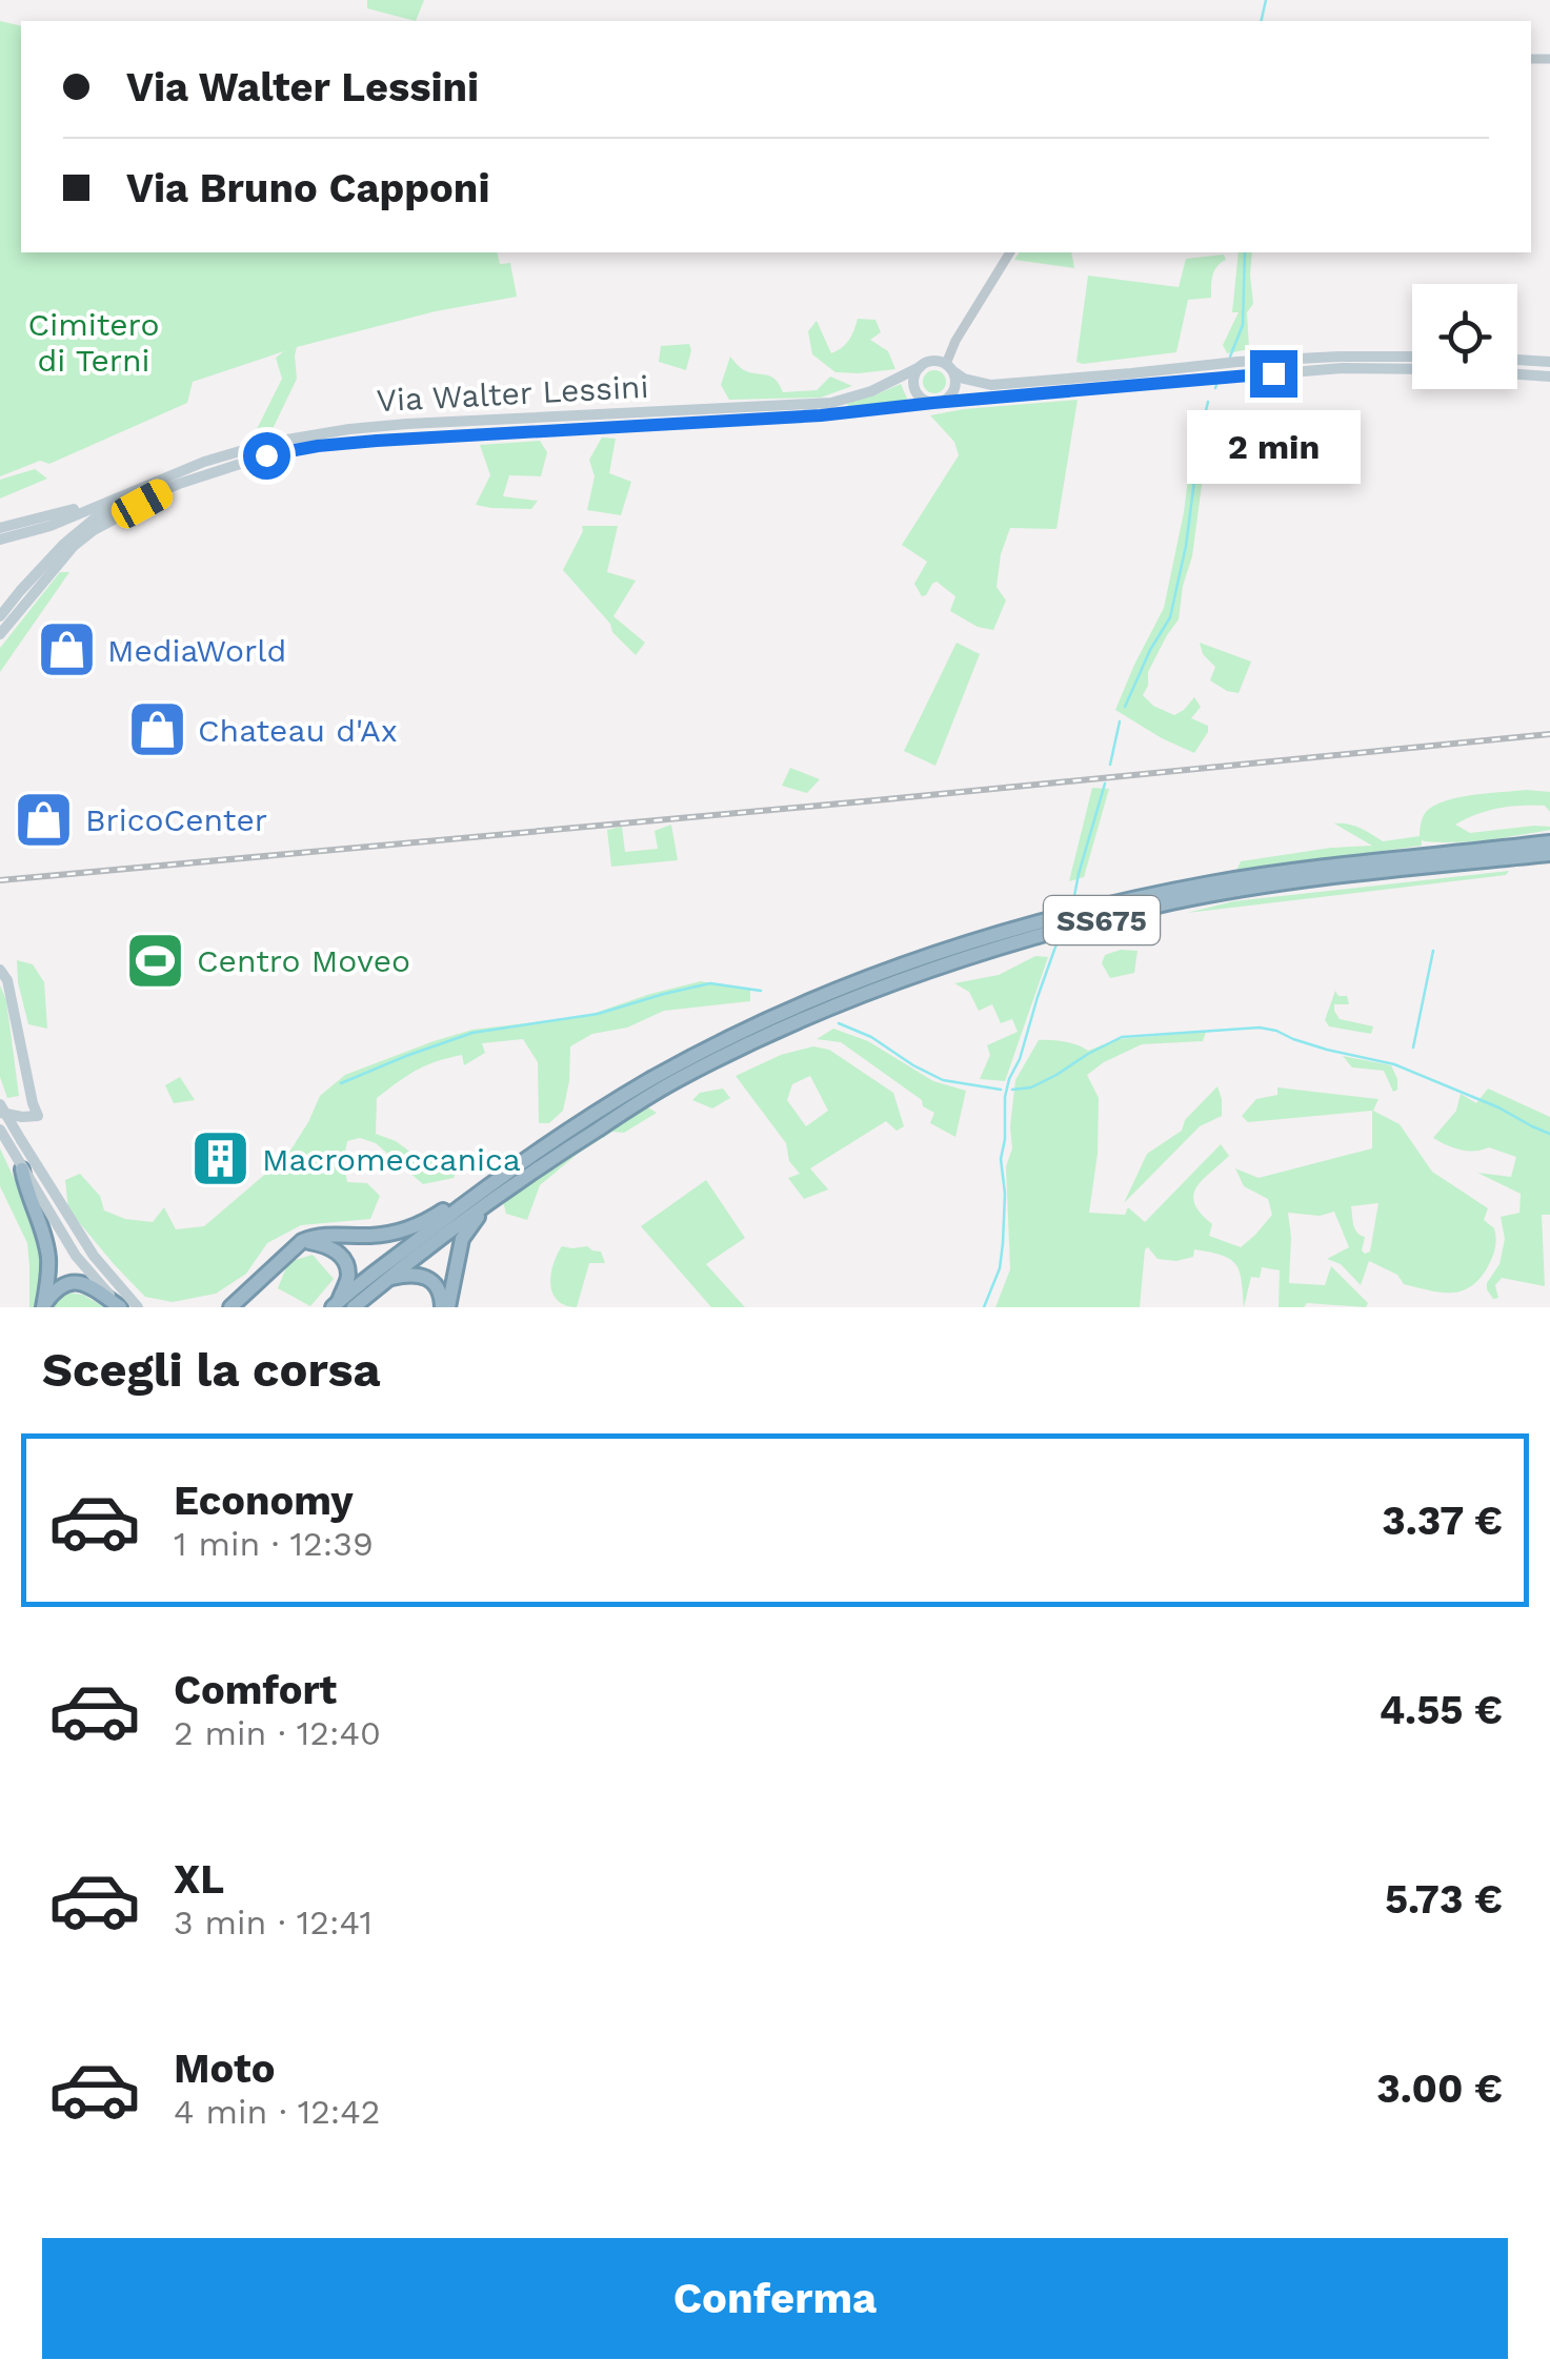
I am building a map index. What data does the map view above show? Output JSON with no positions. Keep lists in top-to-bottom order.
{
  "streets": {
    "highway": ["SS675"],
    "main road": ["Via Walter Lessini"]
  },
  "parks": ["Cimitero di Terni"],
  "places": {
    "shop": ["MediaWorld", "Chateau d'Ax", "BricoCenter"],
    "sports": ["Centro Moveo"],
    "building": ["Macromeccanica"]
  },
  "page": {
    "banner": ["Via Walter Lessini", "Via Bruno Capponi"],
    "bubble": "2 min",
    "heading": "Scegli la corsa",
    "list": [
      {
        "name": "Economy",
        "note": "1 min · 12:39",
        "value": "3.37 €"
      },
      {
        "name": "Comfort",
        "note": "2 min · 12:40",
        "value": "4.55 €"
      },
      {
        "name": "XL",
        "note": "3 min · 12:41",
        "value": "5.73 €"
      },
      {
        "name": "Moto",
        "note": "4 min · 12:42",
        "value": "3.00 €"
      }
    ],
    "buttons": "Conferma"
  }
}
